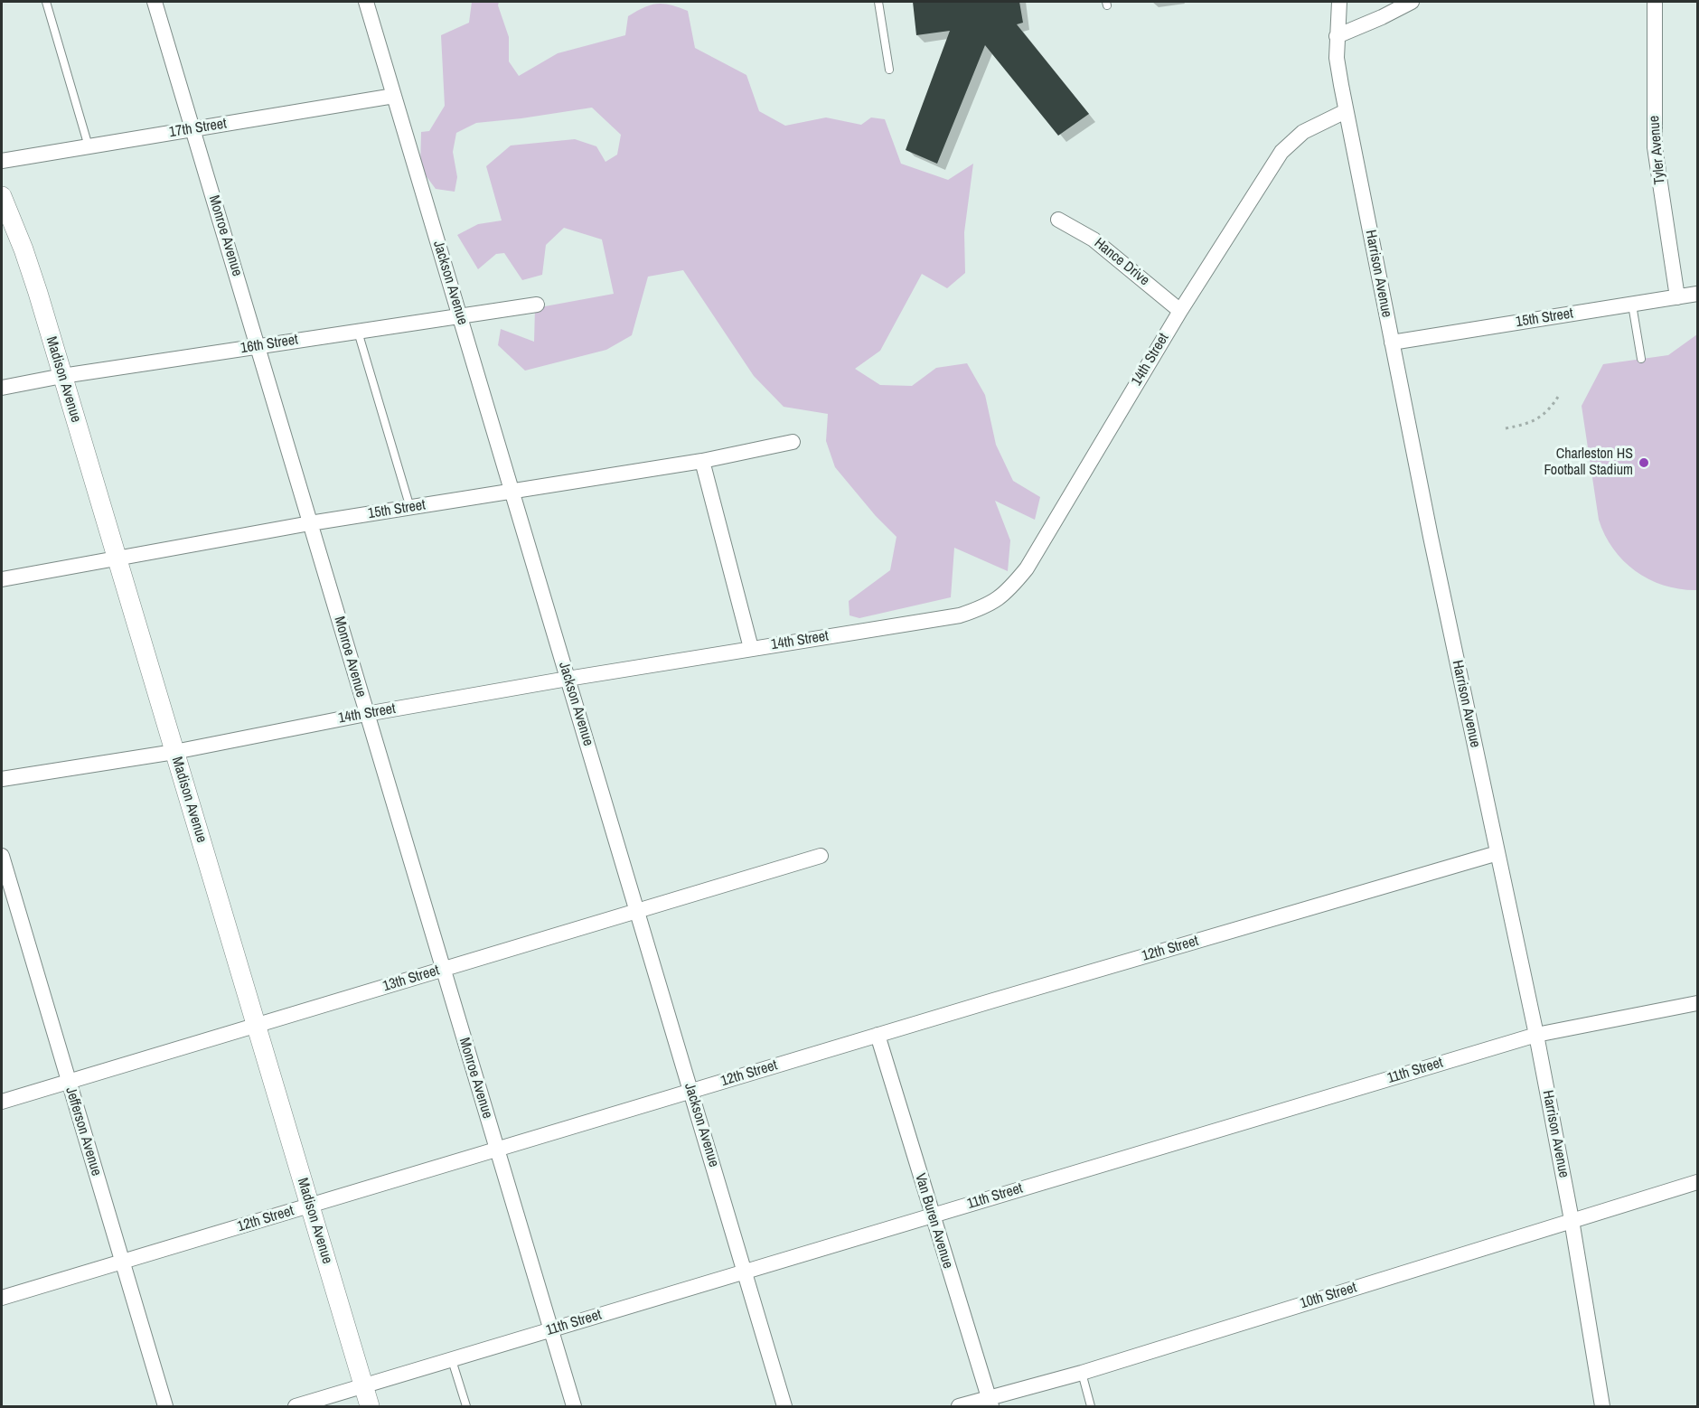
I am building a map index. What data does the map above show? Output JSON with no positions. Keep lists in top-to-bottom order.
{
  "streets": {
    "street": [
      "17th Street",
      "Tyler Avenue",
      "Monroe Avenue",
      "Hance Drive",
      "Harrison Avenue",
      "Jackson Avenue",
      "15th Street",
      "16th Street",
      "14th Street",
      "Madison Avenue",
      "12th Street",
      "13th Street",
      "11th Street",
      "Jefferson Avenue",
      "Van Buren Avenue",
      "10th Street"
    ]
  },
  "crossings": [
    ["17th Street", "Monroe Avenue"],
    ["17th Street", "Jackson Avenue"],
    ["Tyler Avenue", "15th Street"],
    ["Monroe Avenue", "15th Street"],
    ["Monroe Avenue", "16th Street"],
    ["Monroe Avenue", "14th Street"],
    ["Monroe Avenue", "12th Street"],
    ["Monroe Avenue", "13th Street"],
    ["Monroe Avenue", "11th Street"],
    ["Hance Drive", "14th Street"],
    ["Harrison Avenue", "15th Street"],
    ["Harrison Avenue", "14th Street"],
    ["Harrison Avenue", "12th Street"],
    ["Harrison Avenue", "11th Street"],
    ["Harrison Avenue", "10th Street"],
    ["Jackson Avenue", "15th Street"],
    ["Jackson Avenue", "16th Street"],
    ["Jackson Avenue", "14th Street"],
    ["Jackson Avenue", "12th Street"],
    ["Jackson Avenue", "13th Street"],
    ["Jackson Avenue", "11th Street"],
    ["15th Street", "Madison Avenue"],
    ["16th Street", "Madison Avenue"],
    ["14th Street", "Madison Avenue"],
    ["Madison Avenue", "12th Street"],
    ["Madison Avenue", "13th Street"],
    ["Madison Avenue", "11th Street"],
    ["12th Street", "Jefferson Avenue"],
    ["12th Street", "Van Buren Avenue"],
    ["13th Street", "Jefferson Avenue"],
    ["11th Street", "Van Buren Avenue"],
    ["Van Buren Avenue", "10th Street"]
  ],
  "places": ["Charleston HS Football Stadium"]
}
